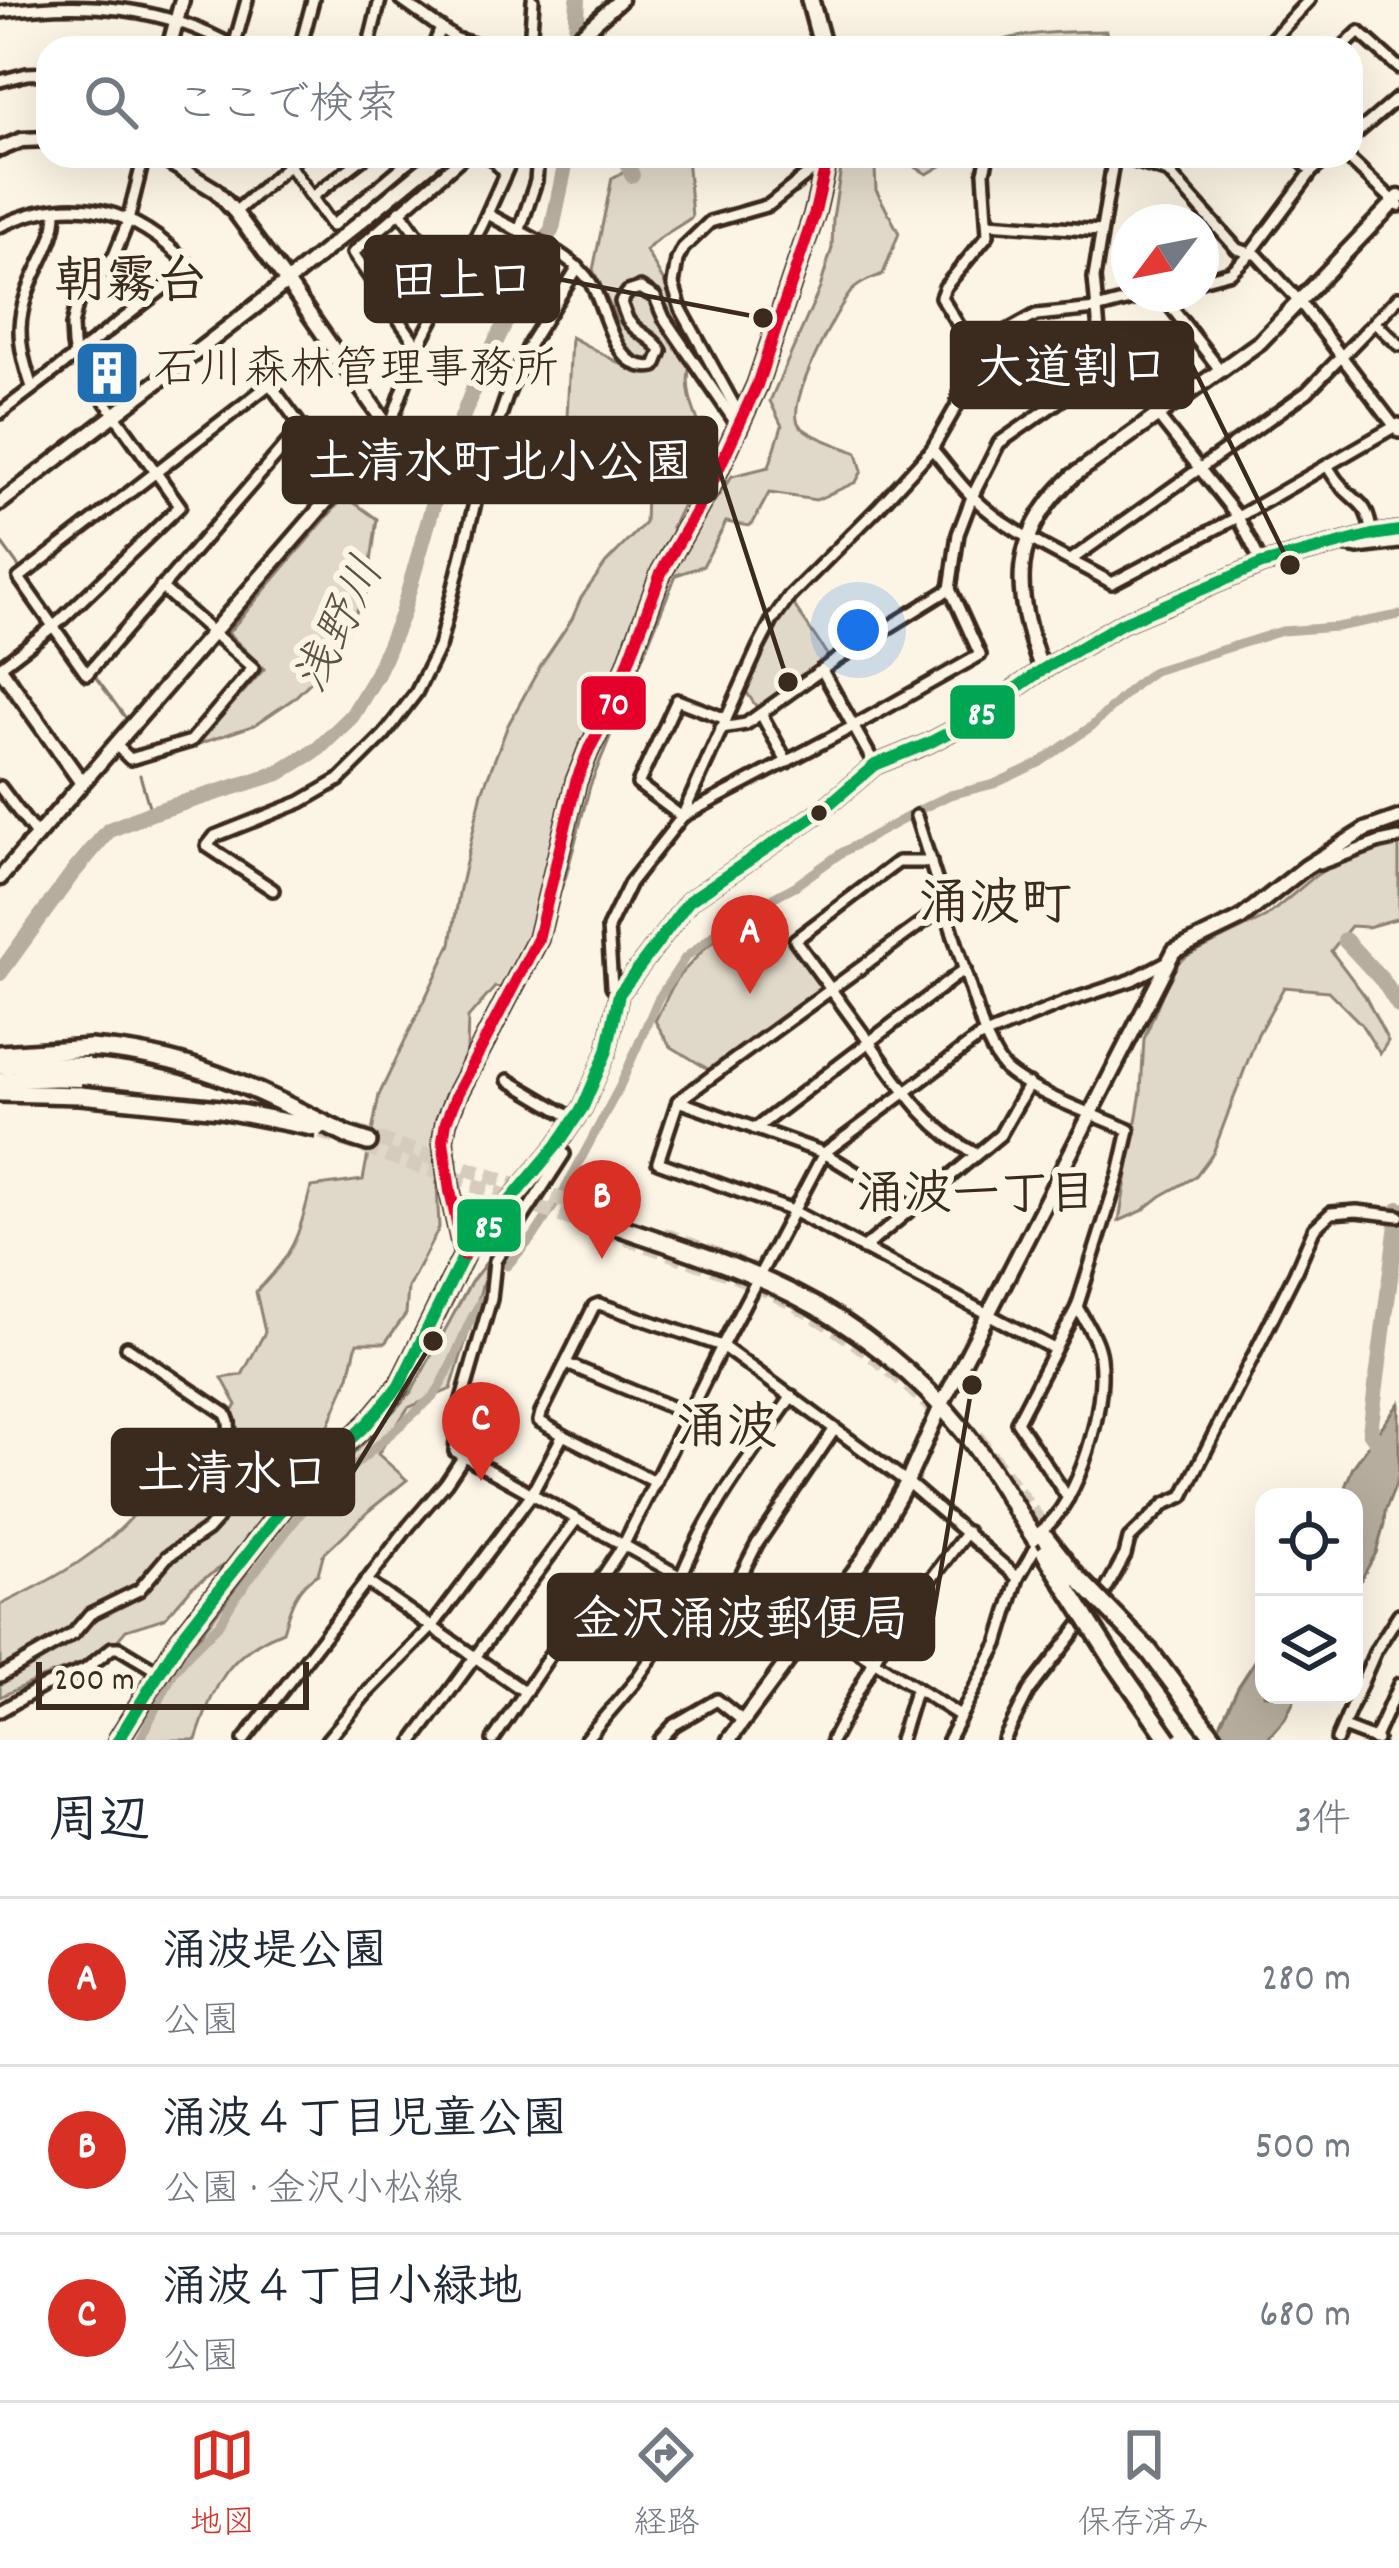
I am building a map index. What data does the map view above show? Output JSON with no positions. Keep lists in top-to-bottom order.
{
  "districts": [
    "朝霧台",
    "涌波町",
    "涌波一丁目",
    "涌波"
  ],
  "water": ["浅野川"],
  "places": {
    "other": [
      "田上口",
      "大道割口",
      "土清水町北小公園",
      "土清水口",
      "金沢涌波郵便局"
    ],
    "building": ["石川森林管理事務所"]
  },
  "lines": ["transit line 70", "transit line 85"],
  "scale_bar": "200 m",
  "north": "bottom left",
  "page": {
    "search": "ここで検索",
    "pins": ["A", "B", "C"],
    "scale": "200 m",
    "heading": ["周辺", "3件"],
    "list": [
      {
        "mark": "A",
        "name": "涌波堤公園",
        "note": "公園",
        "value": "280 m"
      },
      {
        "mark": "B",
        "name": "涌波４丁目児童公園",
        "note": "公園 · 金沢小松線",
        "value": "500 m"
      },
      {
        "mark": "C",
        "name": "涌波４丁目小緑地",
        "note": "公園",
        "value": "680 m"
      }
    ],
    "nav": ["地図", "経路", "保存済み"]
  }
}
